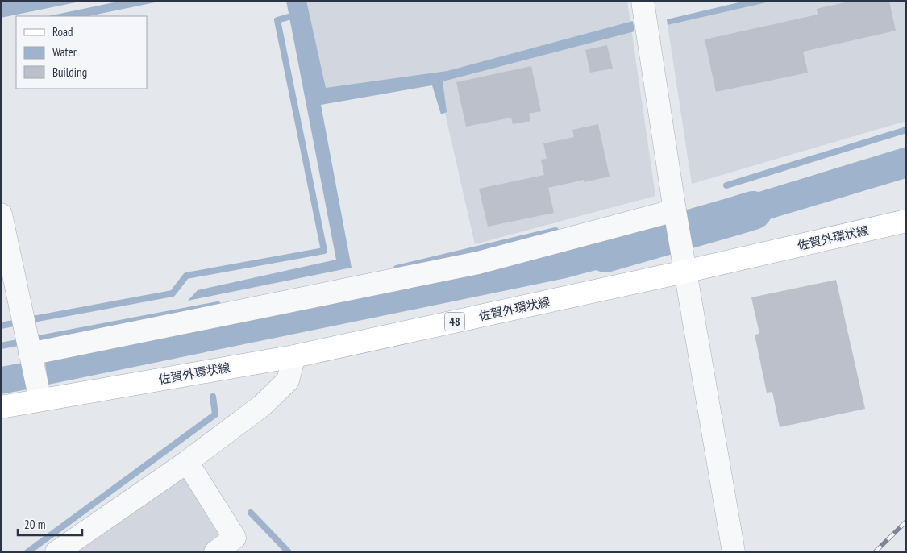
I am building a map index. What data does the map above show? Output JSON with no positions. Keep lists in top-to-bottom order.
{
  "streets": {
    "main road": ["佐賀外環状線", "48"]
  },
  "legend": ["Road", "Water", "Building"],
  "scale_bar": "20 m"
}
